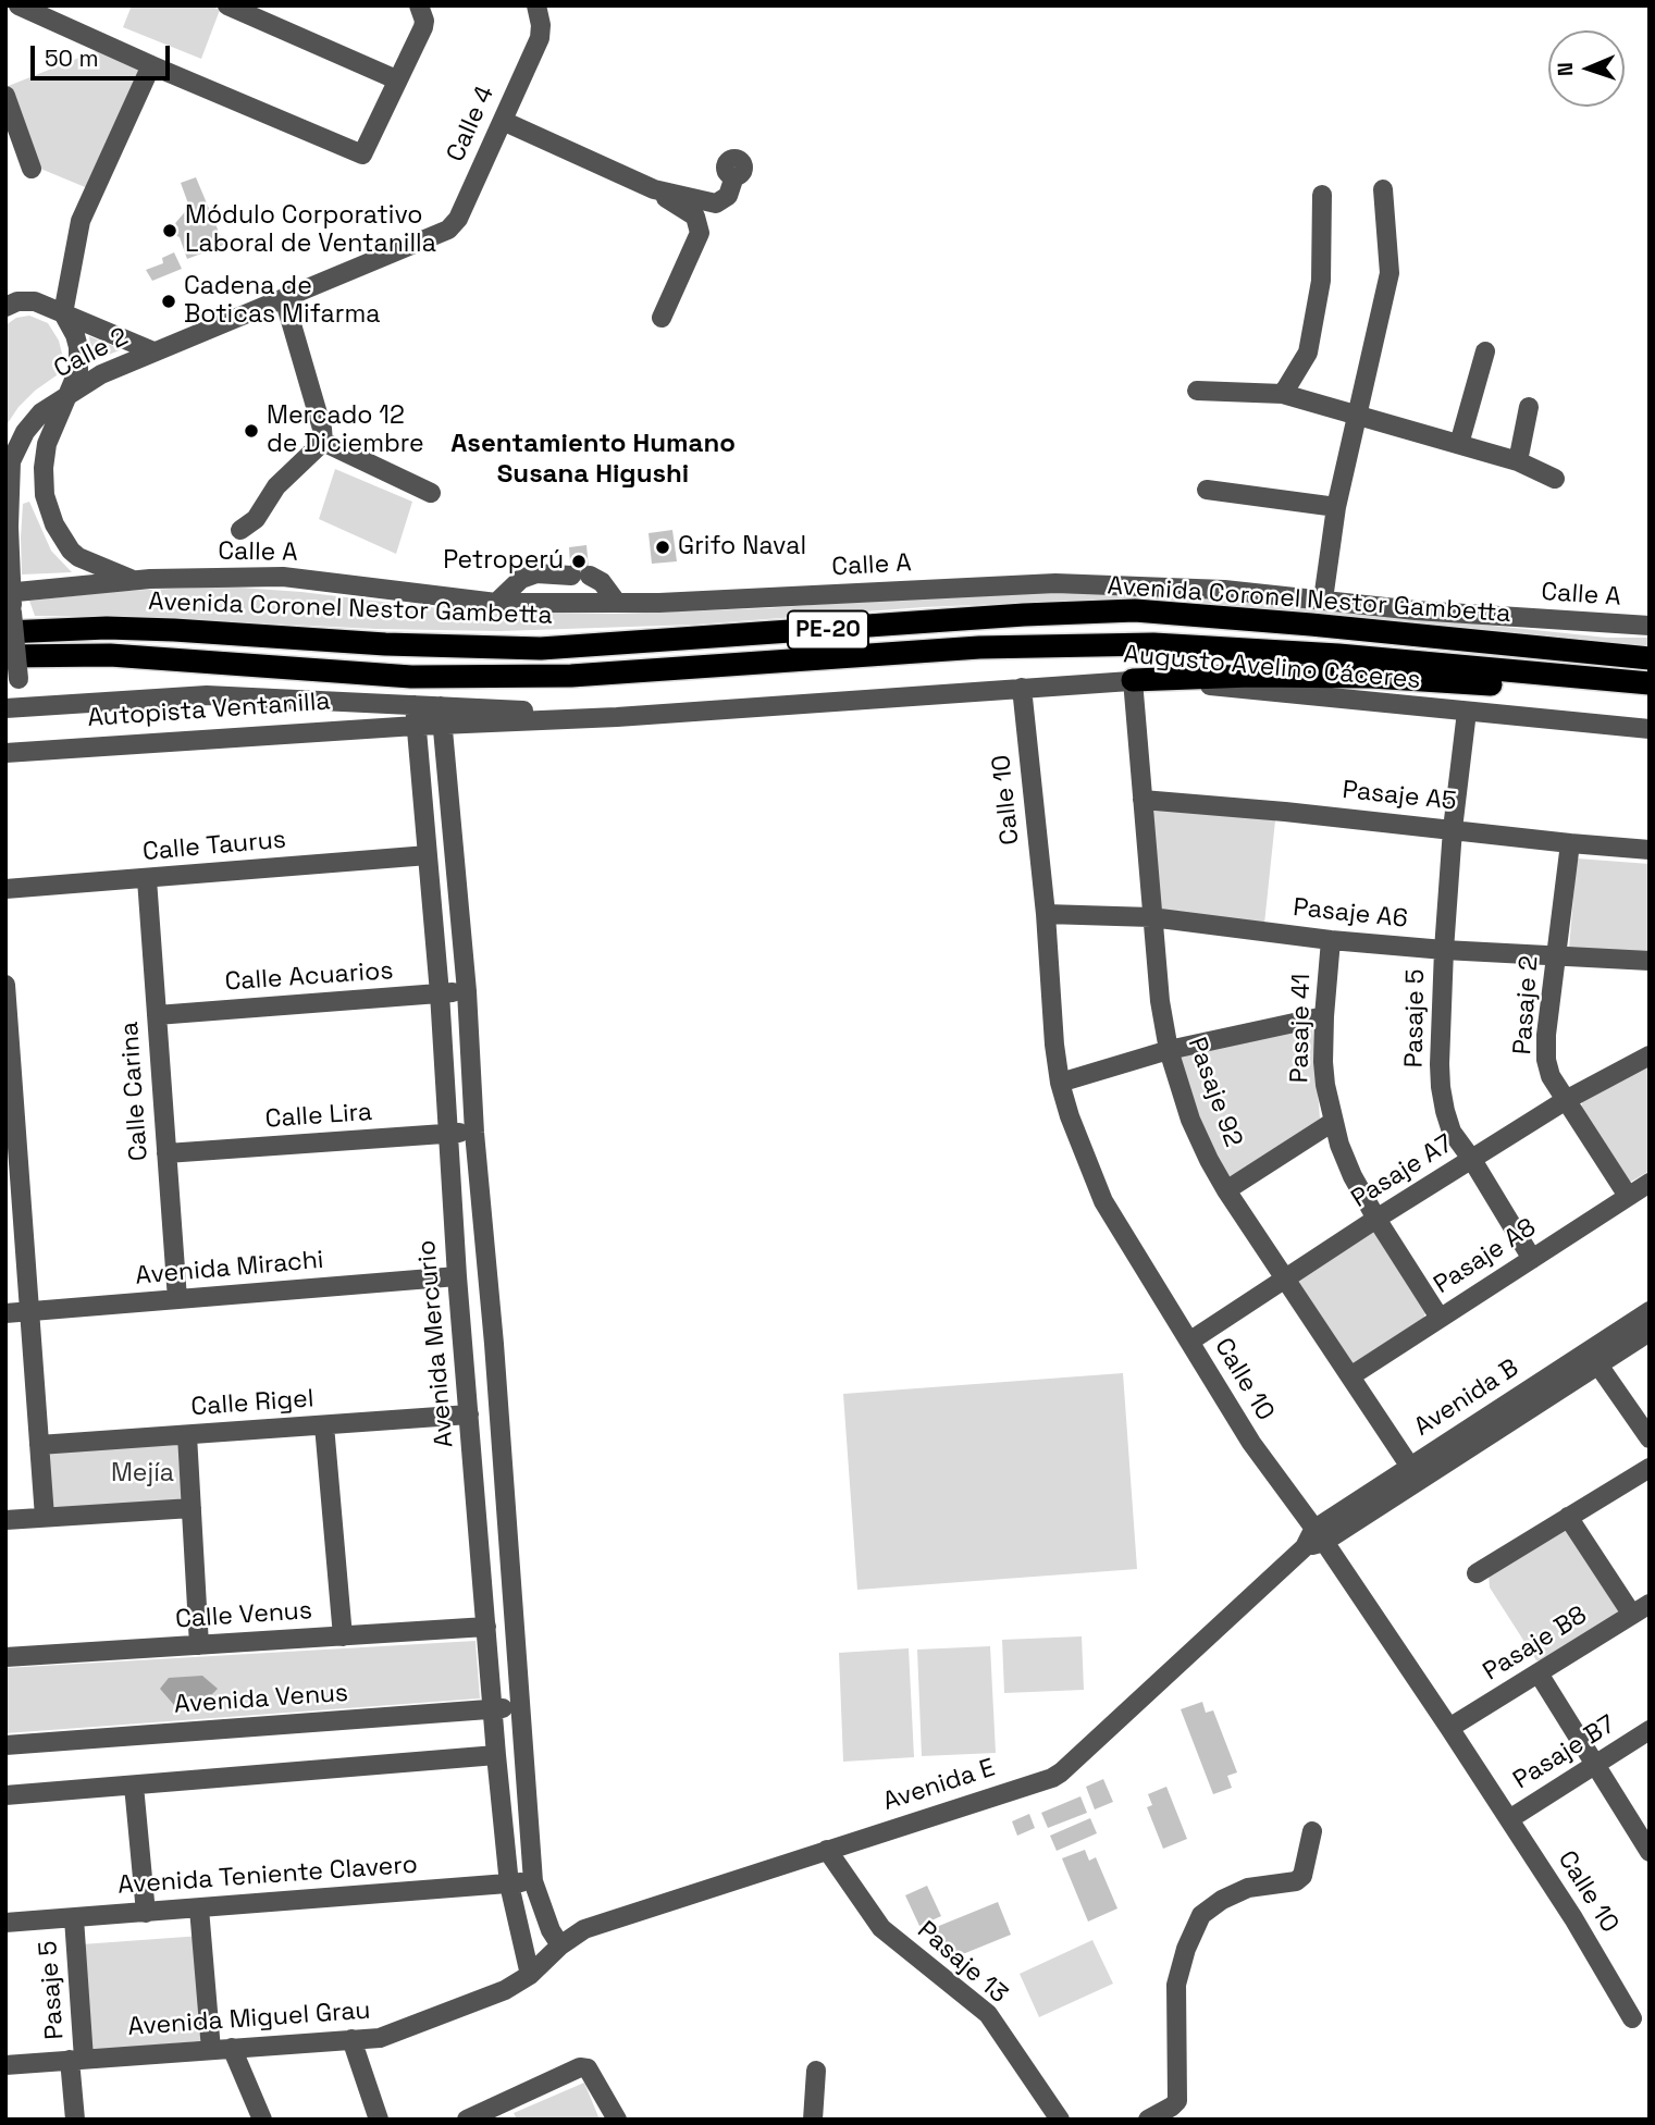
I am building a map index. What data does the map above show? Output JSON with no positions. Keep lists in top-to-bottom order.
{
  "streets": {
    "highway": ["Avenida Coronel Nestor Gambetta", "PE-20"],
    "street": [
      "Calle 4",
      "Calle 2",
      "Calle A",
      "Augusto Avelino Cáceres",
      "Autopista Ventanilla",
      "Pasaje A5",
      "Calle 10",
      "Calle Taurus",
      "Pasaje A6",
      "Calle Acuarios",
      "Pasaje 2",
      "Pasaje 5",
      "Pasaje 41",
      "Calle Carina",
      "Pasaje 92",
      "Calle Lira",
      "Pasaje A7",
      "Pasaje A8",
      "Avenida Mirachi",
      "Avenida Mercurio",
      "Avenida B",
      "Calle Rigel",
      "Calle Venus",
      "Pasaje B8",
      "Avenida Venus",
      "Pasaje B7",
      "Avenida E",
      "Avenida Teniente Clavero",
      "Pasaje 13",
      "Avenida Miguel Grau"
    ]
  },
  "crossings": [
    ["Calle 4", "Calle 2"],
    ["Calle 2", "Calle A"],
    ["Calle 2", "Avenida Coronel Nestor Gambetta"],
    ["Calle 2", "Autopista Ventanilla"],
    ["Augusto Avelino Cáceres", "Autopista Ventanilla"],
    ["Augusto Avelino Cáceres", "Calle 10"],
    ["Augusto Avelino Cáceres", "Pasaje 5"],
    ["Augusto Avelino Cáceres", "Pasaje 92"],
    ["Augusto Avelino Cáceres", "Avenida Mercurio"],
    ["Autopista Ventanilla", "Avenida Mercurio"],
    ["Pasaje A5", "Pasaje 2"],
    ["Pasaje A5", "Pasaje 5"],
    ["Pasaje A5", "Pasaje 92"],
    ["Calle 10", "Pasaje A6"],
    ["Calle 10", "Pasaje A7"],
    ["Calle 10", "Avenida B"],
    ["Calle 10", "Pasaje B8"],
    ["Calle 10", "Pasaje B7"],
    ["Calle 10", "Avenida E"],
    ["Calle Taurus", "Calle Carina"],
    ["Calle Taurus", "Avenida Mercurio"],
    ["Pasaje A6", "Pasaje 2"],
    ["Pasaje A6", "Pasaje 5"],
    ["Pasaje A6", "Pasaje 41"],
    ["Pasaje A6", "Pasaje 92"],
    ["Calle Acuarios", "Calle Carina"],
    ["Calle Acuarios", "Avenida Mercurio"],
    ["Pasaje 2", "Pasaje A7"],
    ["Pasaje 2", "Pasaje A8"],
    ["Pasaje 5", "Pasaje A7"],
    ["Pasaje 5", "Pasaje A8"],
    ["Pasaje 5", "Avenida Teniente Clavero"],
    ["Pasaje 5", "Avenida Miguel Grau"],
    ["Pasaje 41", "Pasaje A7"],
    ["Pasaje 41", "Pasaje A8"],
    ["Calle Carina", "Calle Lira"],
    ["Calle Carina", "Avenida Mirachi"],
    ["Pasaje 92", "Pasaje A7"],
    ["Pasaje 92", "Pasaje A8"],
    ["Pasaje 92", "Avenida B"],
    ["Calle Lira", "Avenida Mercurio"],
    ["Avenida Mirachi", "Avenida Mercurio"],
    ["Avenida Mercurio", "Calle Rigel"],
    ["Avenida Mercurio", "Calle Venus"],
    ["Avenida Mercurio", "Avenida Venus"],
    ["Avenida Mercurio", "Avenida E"],
    ["Avenida Mercurio", "Avenida Teniente Clavero"],
    ["Avenida Mercurio", "Avenida Miguel Grau"],
    ["Avenida B", "Avenida E"],
    ["Avenida E", "Pasaje 13"],
    ["Avenida E", "Avenida Miguel Grau"]
  ],
  "districts": ["Asentamiento Humano Susana Higushi"],
  "parks": ["Mejía"],
  "places": [
    "Módulo Corporativo Laboral de Ventanilla",
    "Cadena de Boticas Mifarma",
    "Mercado 12 de Diciembre",
    "Grifo Naval",
    "Petroperú"
  ],
  "scale_bar": "50 m",
  "north": "left"
}
